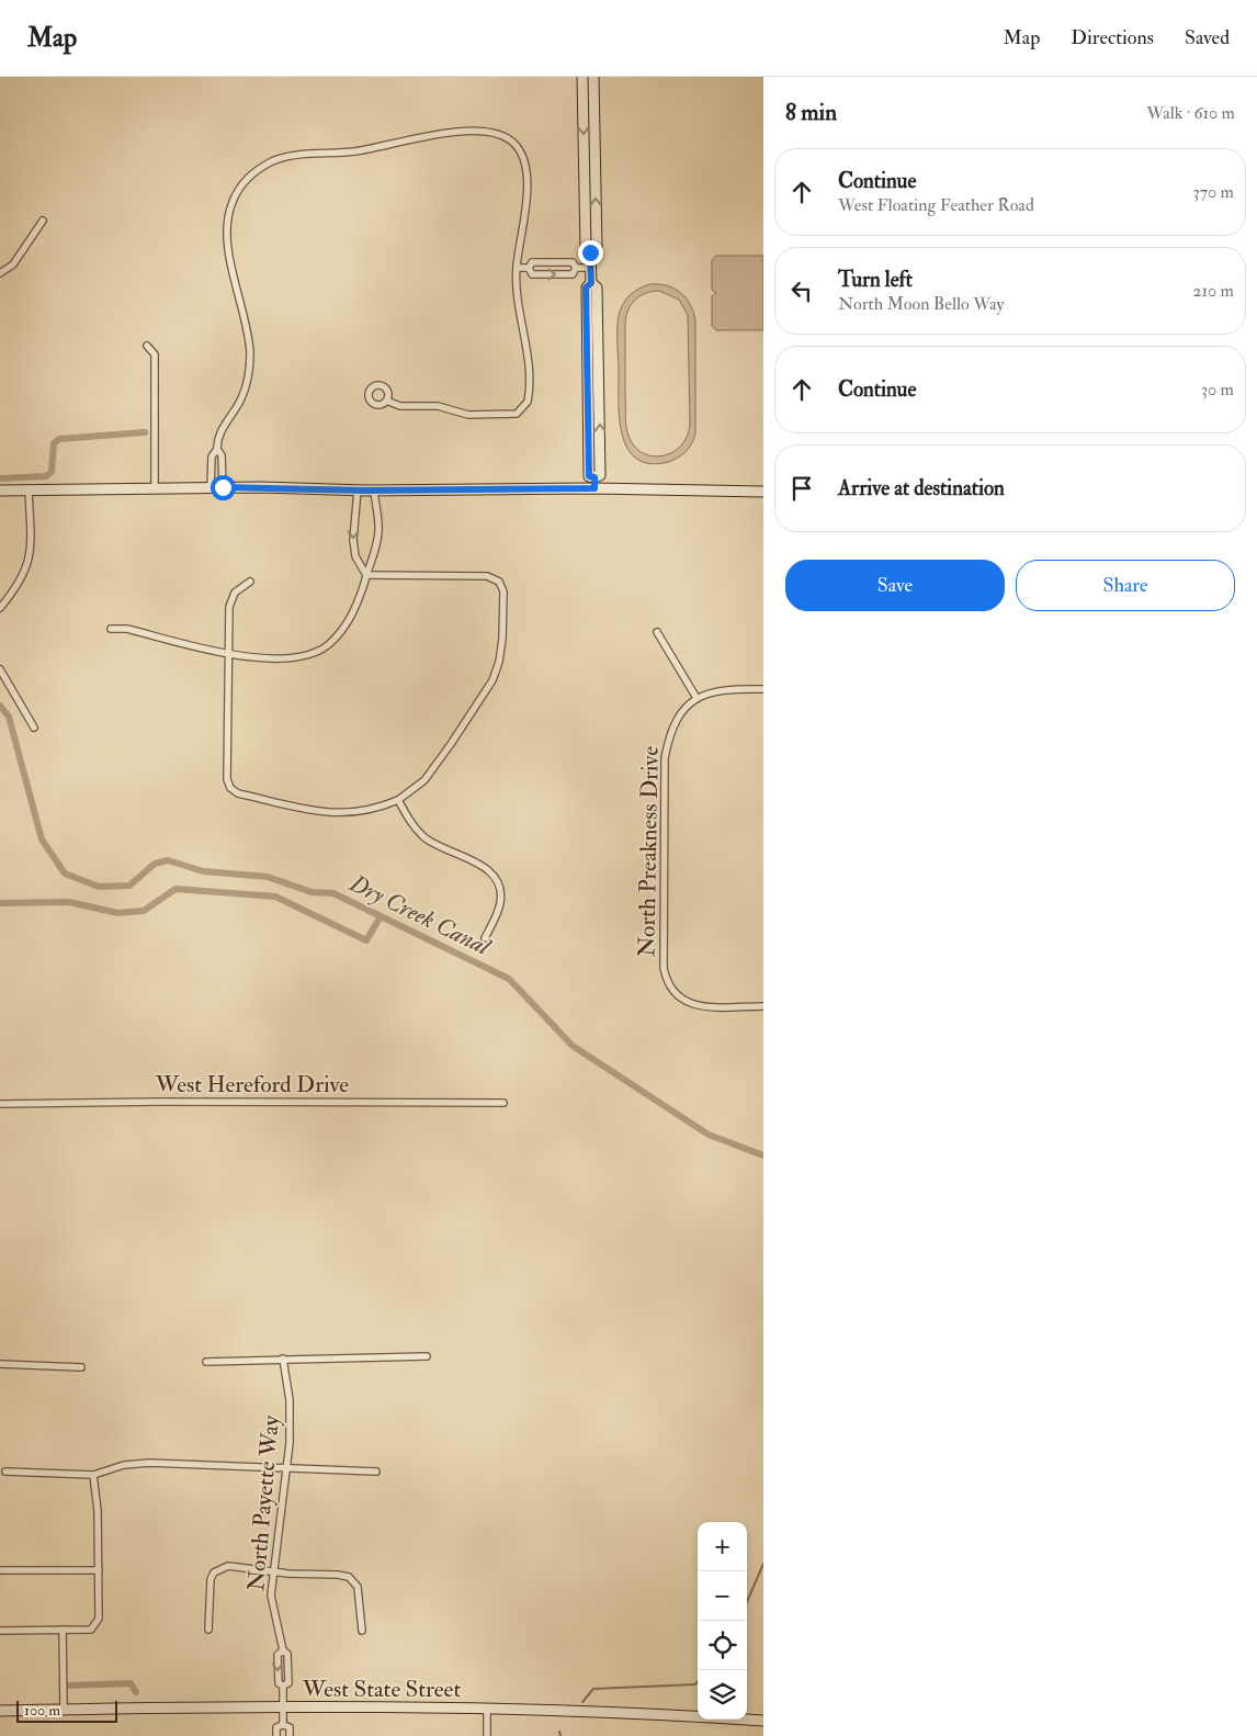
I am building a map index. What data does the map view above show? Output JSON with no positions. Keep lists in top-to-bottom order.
{
  "streets": {
    "main road": ["West State Street"],
    "street": ["North Preakness Drive", "West Hereford Drive", "North Payette Way"]
  },
  "crossings": [
    ["North Payette Way", "West State Street"]
  ],
  "water": ["Dry Creek Canal"],
  "scale_bar": "100 m",
  "page": {
    "header": "Map",
    "nav": ["Map", "Directions", "Saved"],
    "heading": ["8 min", "Walk · 610 m"],
    "list": [
      ["Continue", "West Floating Feather Road", "370 m"],
      ["Turn left", "North Moon Bello Way", "210 m"],
      ["Continue", "30 m"],
      "Arrive at destination"
    ],
    "buttons": ["Save", "Share"],
    "map_buttons": ["+", "−"],
    "scale": "100 m"
  }
}
